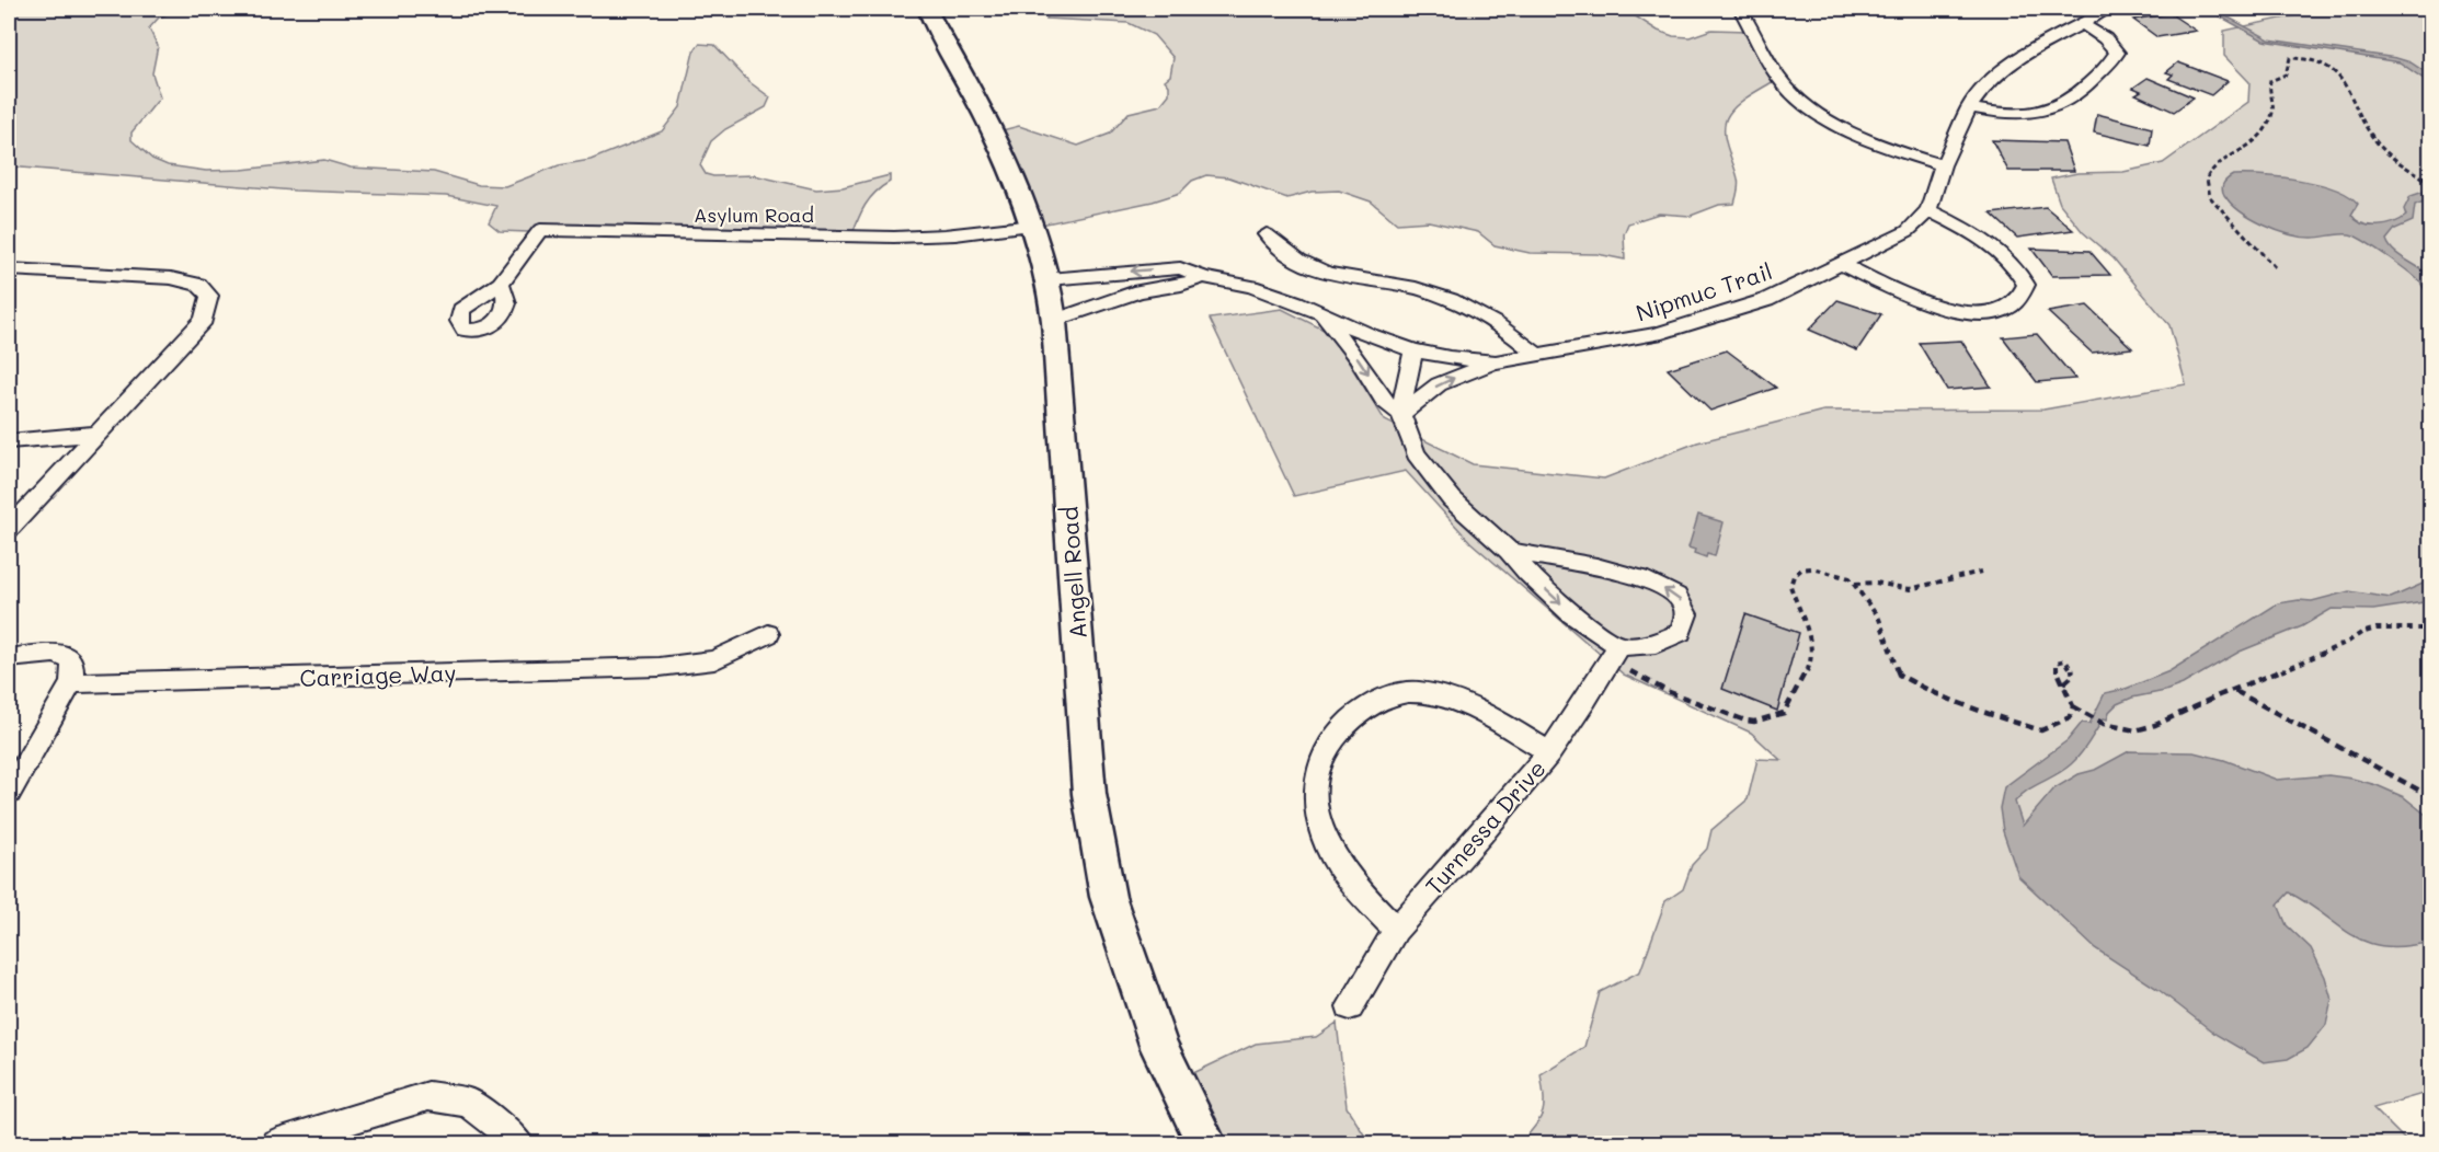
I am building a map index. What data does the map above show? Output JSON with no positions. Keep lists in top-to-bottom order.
{
  "streets": {
    "street": [
      "Asylum Road",
      "Nipmuc Trail",
      "Angell Road",
      "Carriage Way",
      "Turnessa Drive"
    ]
  },
  "crossings": [
    ["Asylum Road", "Angell Road"],
    ["Nipmuc Trail", "Angell Road"]
  ]
}
